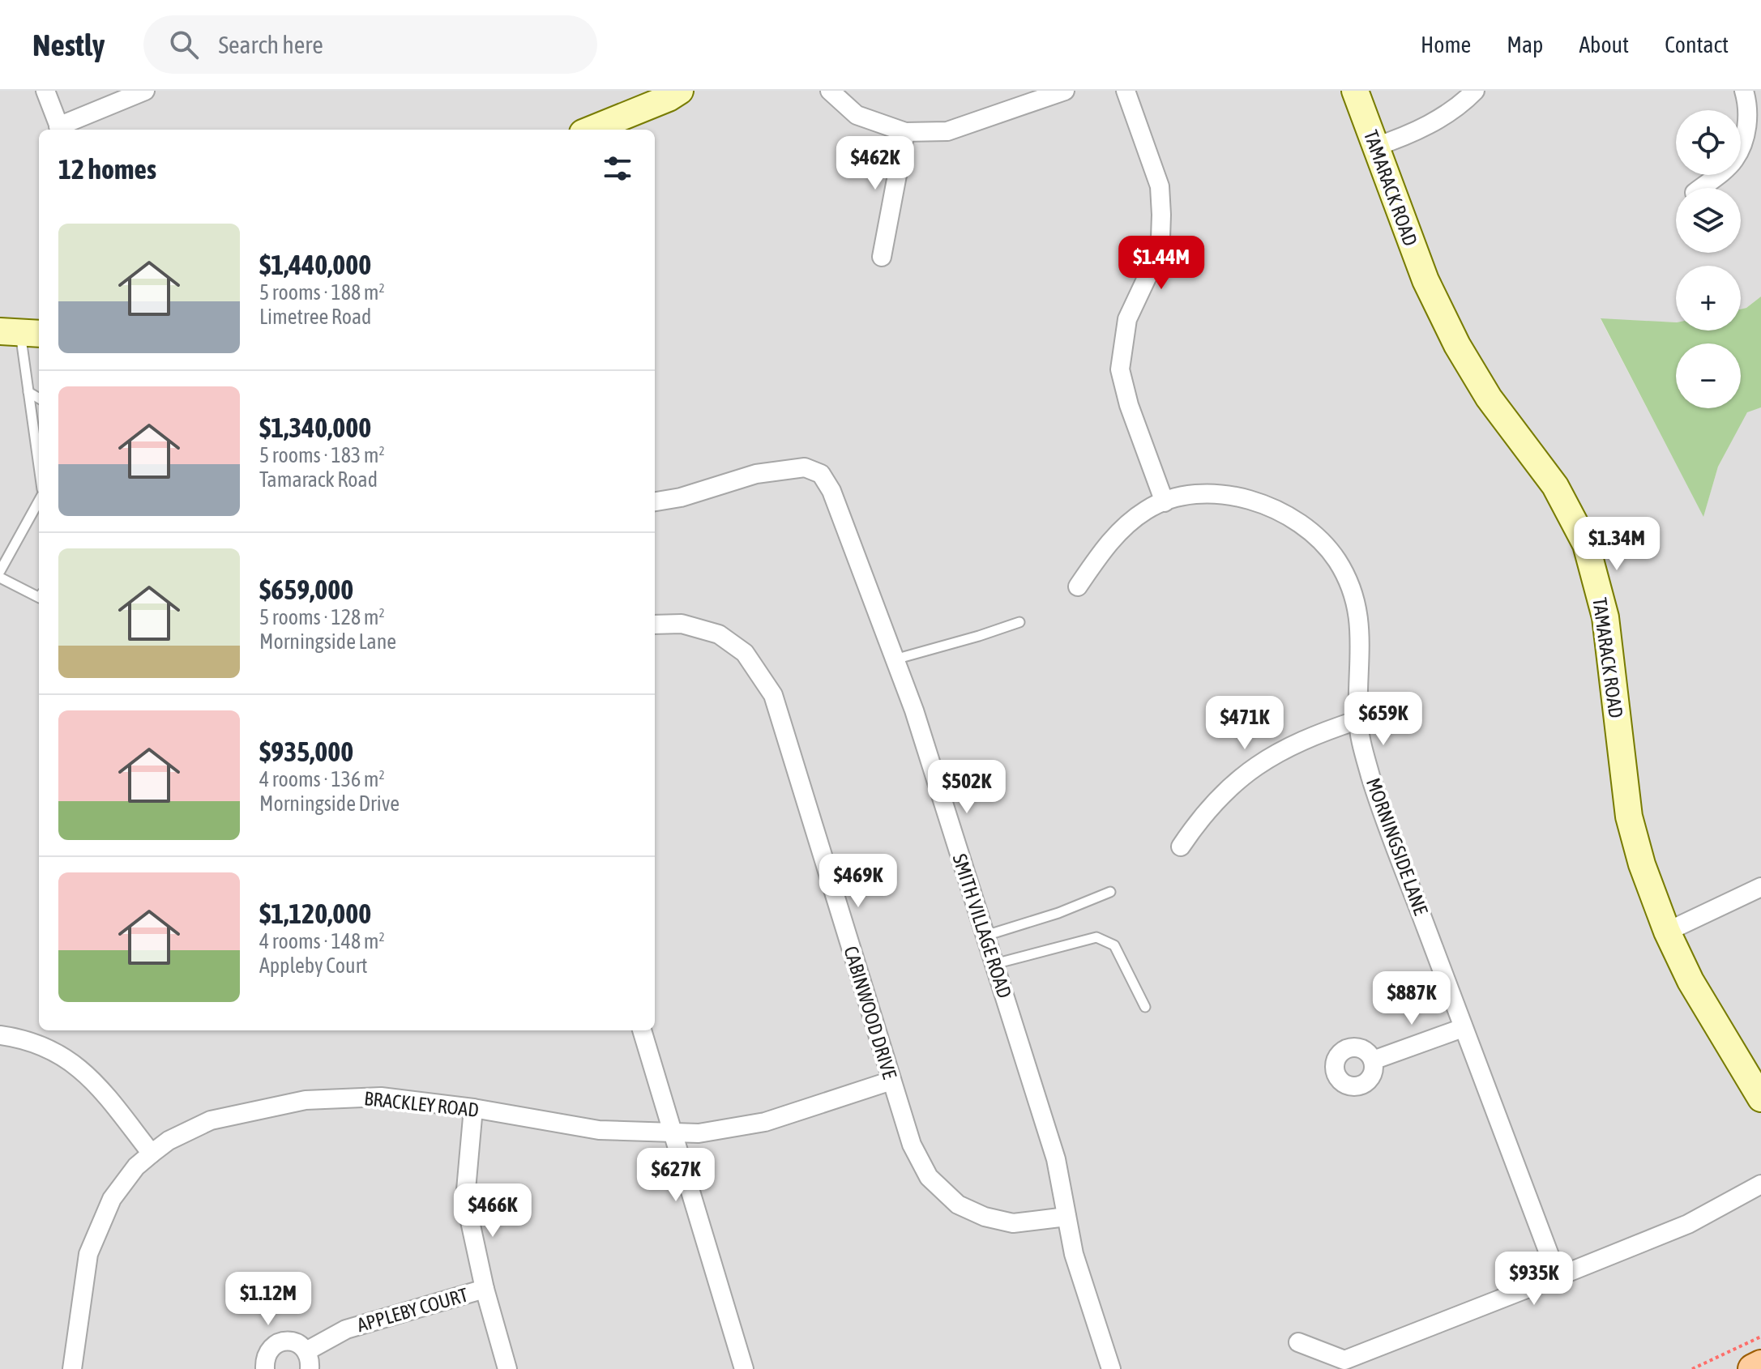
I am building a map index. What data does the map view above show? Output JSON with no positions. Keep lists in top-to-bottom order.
{
  "streets": {
    "street": [
      "TAMARACK ROAD",
      "MORNINGSIDE LANE",
      "SMITH VILLAGE ROAD",
      "CABINWOOD DRIVE",
      "BRACKLEY ROAD",
      "APPLEBY COURT"
    ]
  },
  "crossings": [
    ["SMITH VILLAGE ROAD", "CABINWOOD DRIVE"],
    ["CABINWOOD DRIVE", "BRACKLEY ROAD"]
  ],
  "page": {
    "header": "Nestly",
    "search": "Search here",
    "nav": [
      "Home",
      "Map",
      "About",
      "Contact"
    ],
    "map_buttons": ["+", "−"],
    "heading": "12 homes",
    "price": [
      "$462K",
      "$1.44M",
      "$1.34M",
      "$659K",
      "$471K",
      "$502K",
      "$469K",
      "$887K",
      "$627K",
      "$466K",
      "$935K",
      "$1.12M"
    ],
    "list": [
      {
        "name": "$1,440,000",
        "note": "5 rooms · 188 m² · Limetree Road"
      },
      {
        "name": "$1,340,000",
        "note": "5 rooms · 183 m² · Tamarack Road"
      },
      {
        "name": "$659,000",
        "note": "5 rooms · 128 m² · Morningside Lane"
      },
      {
        "name": "$935,000",
        "note": "4 rooms · 136 m² · Morningside Drive"
      },
      {
        "name": "$1,120,000",
        "note": "4 rooms · 148 m² · Appleby Court"
      }
    ]
  }
}
